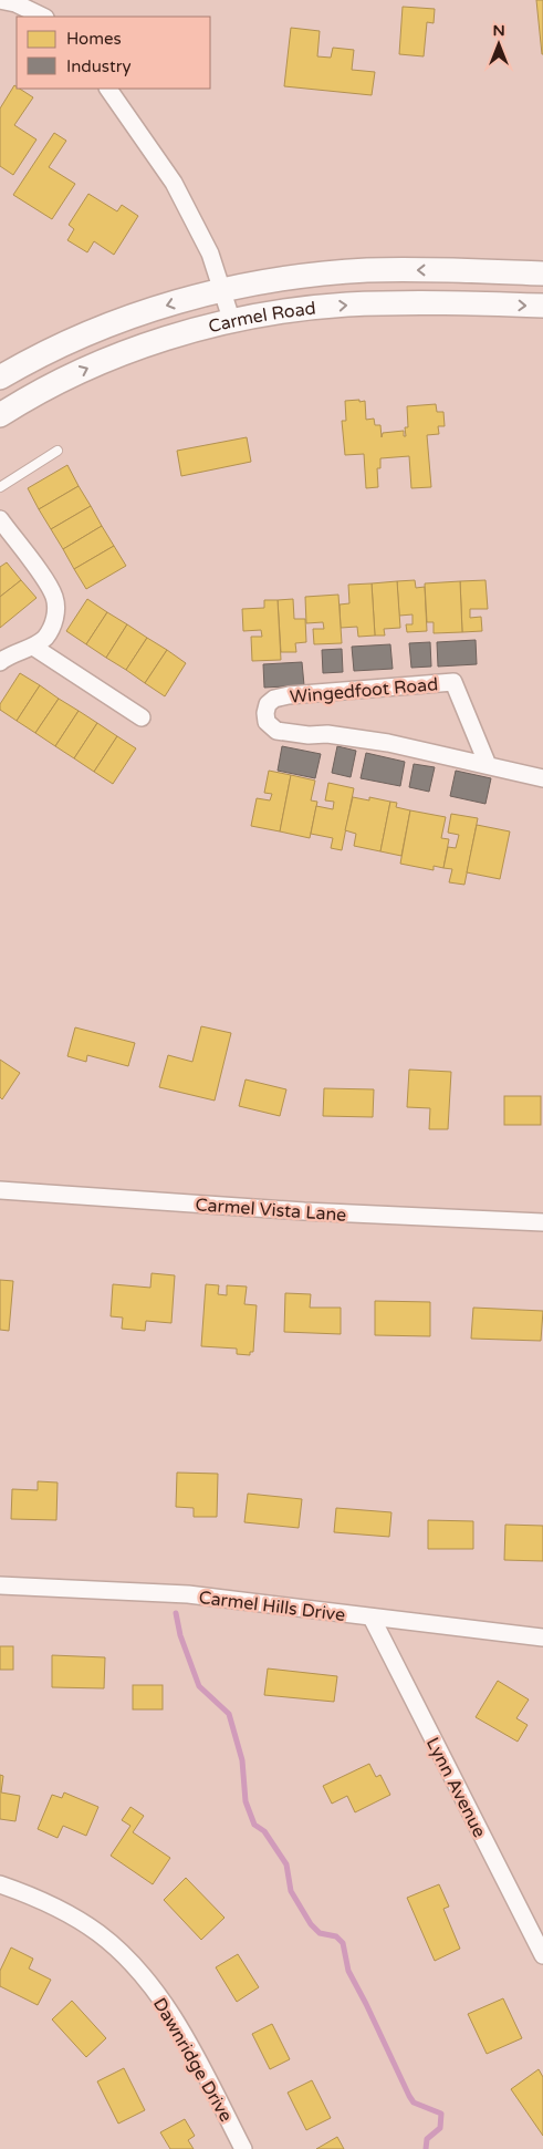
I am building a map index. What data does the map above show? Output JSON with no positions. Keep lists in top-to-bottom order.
{
  "streets": {
    "main road": ["Carmel Road"],
    "street": [
      "Wingedfoot Road",
      "Carmel Vista Lane",
      "Carmel Hills Drive",
      "Lynn Avenue",
      "Dawnridge Drive"
    ]
  },
  "crossings": [
    ["Carmel Hills Drive", "Lynn Avenue"]
  ],
  "legend": ["Homes", "Industry"],
  "north": "top"
}
